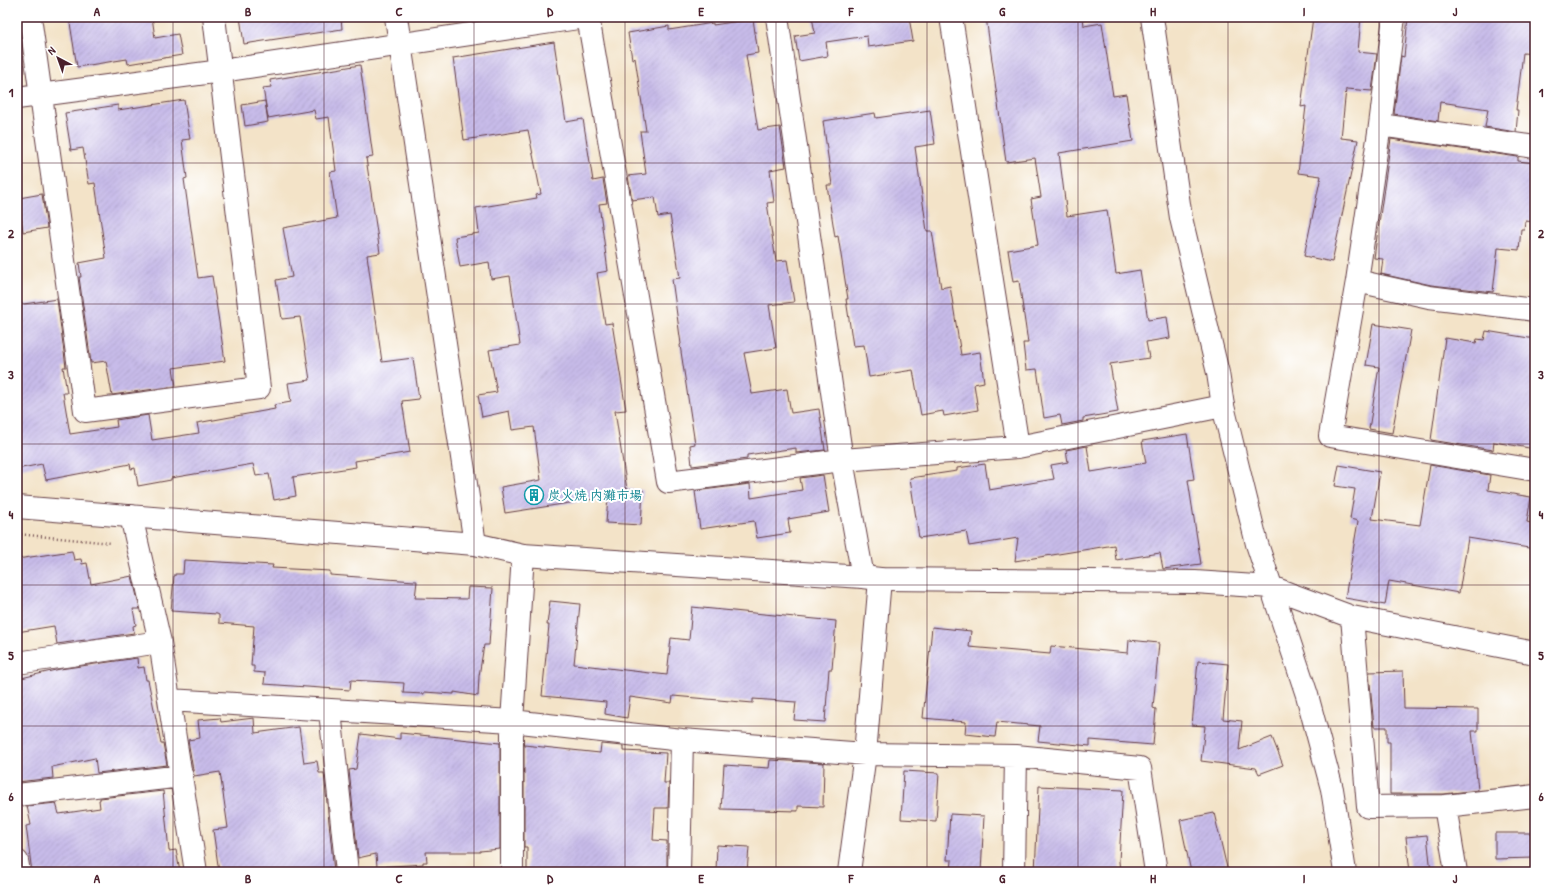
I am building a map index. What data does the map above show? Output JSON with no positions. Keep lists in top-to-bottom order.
{
  "places": {
    "building": ["炭火焼 内灘市場"]
  },
  "north": "top left",
  "grid": {
    "columns": [
      "A",
      "B",
      "C",
      "D",
      "E",
      "F",
      "G",
      "H",
      "I",
      "J"
    ],
    "rows": [
      "1",
      "2",
      "3",
      "4",
      "5",
      "6"
    ]
  }
}
